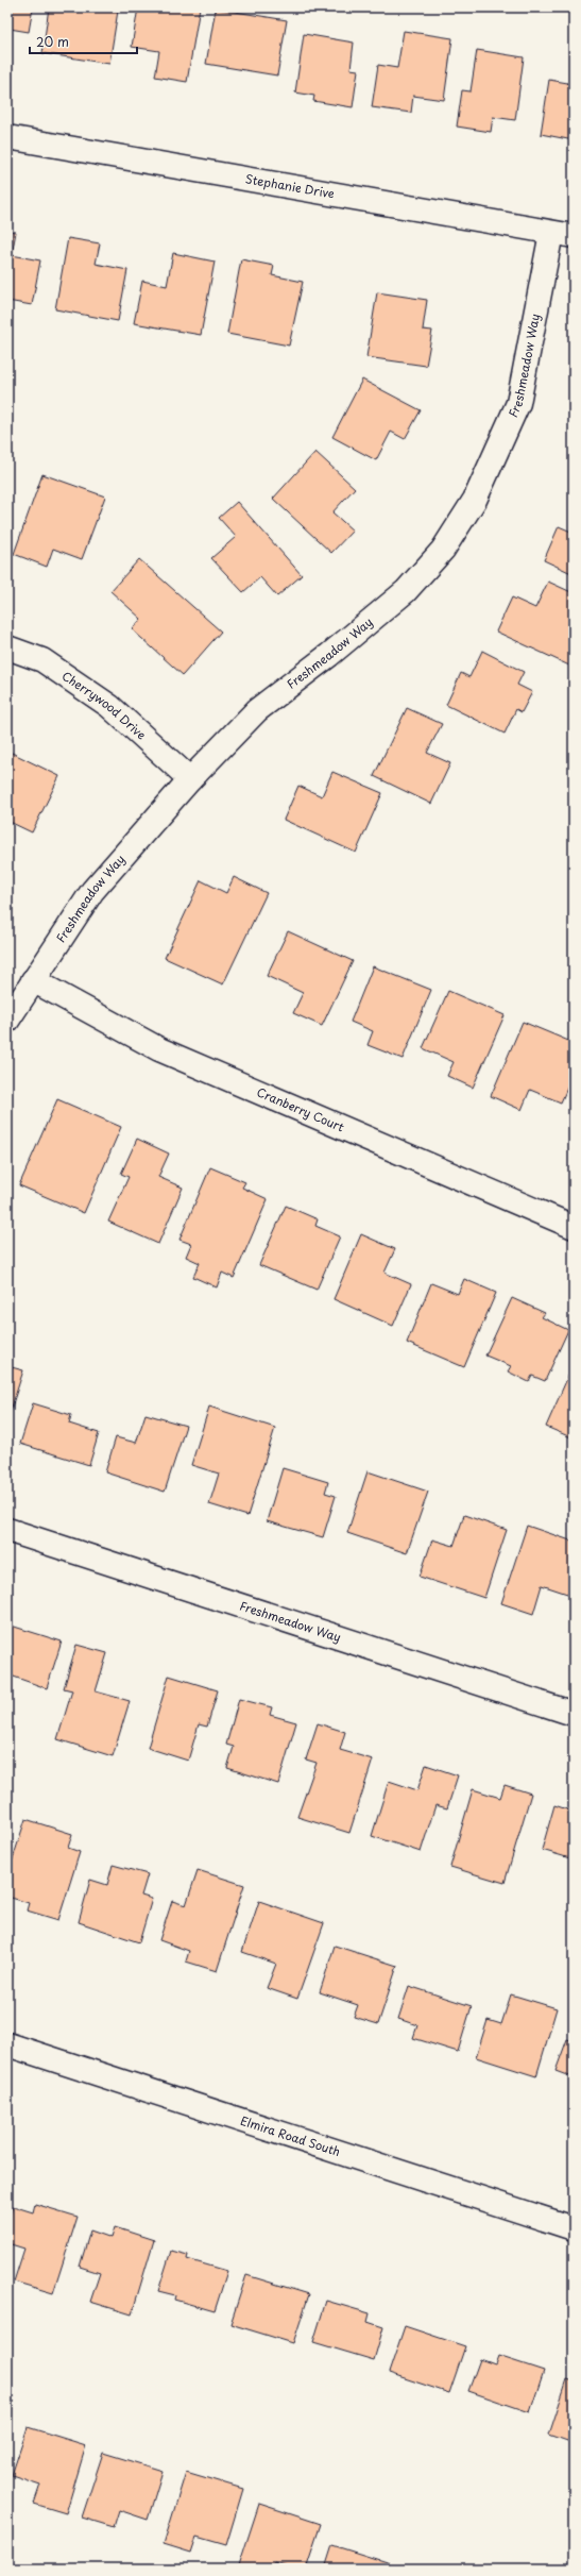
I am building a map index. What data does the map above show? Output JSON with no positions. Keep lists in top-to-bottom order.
{
  "streets": {
    "street": [
      "Stephanie Drive",
      "Freshmeadow Way",
      "Cherrywood Drive",
      "Cranberry Court",
      "Elmira Road South"
    ]
  },
  "crossings": [
    ["Stephanie Drive", "Freshmeadow Way"],
    ["Freshmeadow Way", "Cherrywood Drive"],
    ["Freshmeadow Way", "Cranberry Court"]
  ],
  "scale_bar": "20 m"
}
